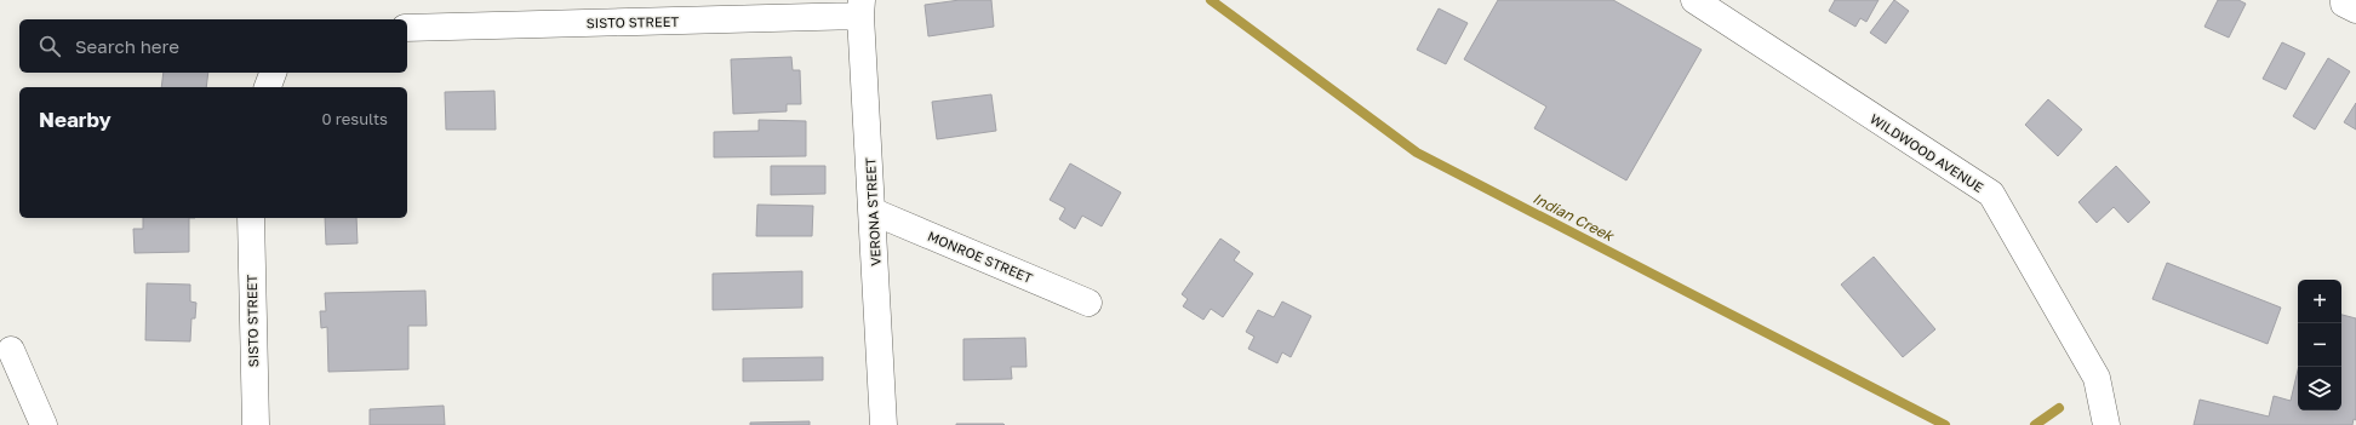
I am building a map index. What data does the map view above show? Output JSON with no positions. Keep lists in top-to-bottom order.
{
  "streets": {
    "street": [
      "SISTO STREET",
      "WILDWOOD AVENUE",
      "VERONA STREET",
      "MONROE STREET"
    ]
  },
  "crossings": [
    ["SISTO STREET", "VERONA STREET"],
    ["VERONA STREET", "MONROE STREET"]
  ],
  "water": ["Indian Creek"],
  "page": {
    "search": "Search here",
    "heading": ["Nearby", "0 results"],
    "map_buttons": ["+", "−"]
  }
}
